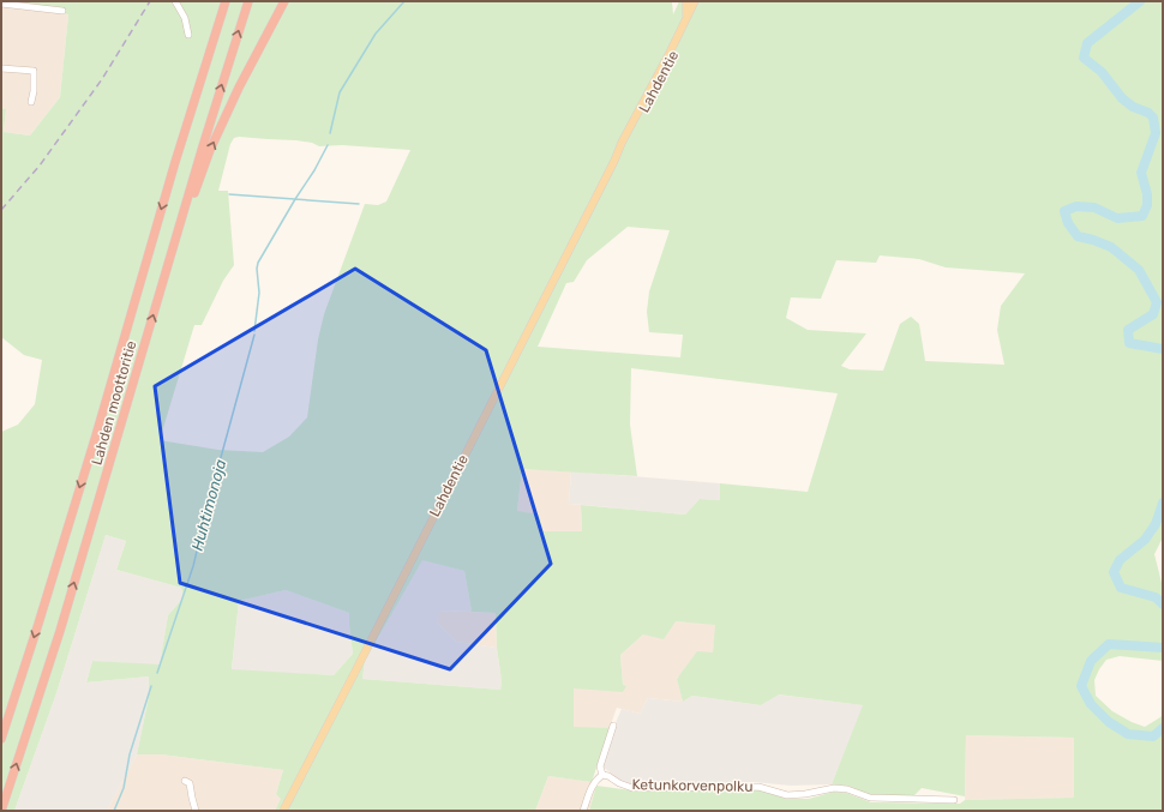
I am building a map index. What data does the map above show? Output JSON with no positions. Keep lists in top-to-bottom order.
{
  "streets": {
    "highway": ["Lahden moottoritie"],
    "main road": ["Lahdentie"],
    "street": ["Ketunkorvenpolku"]
  },
  "water": ["Huhtimonoja"]
}
